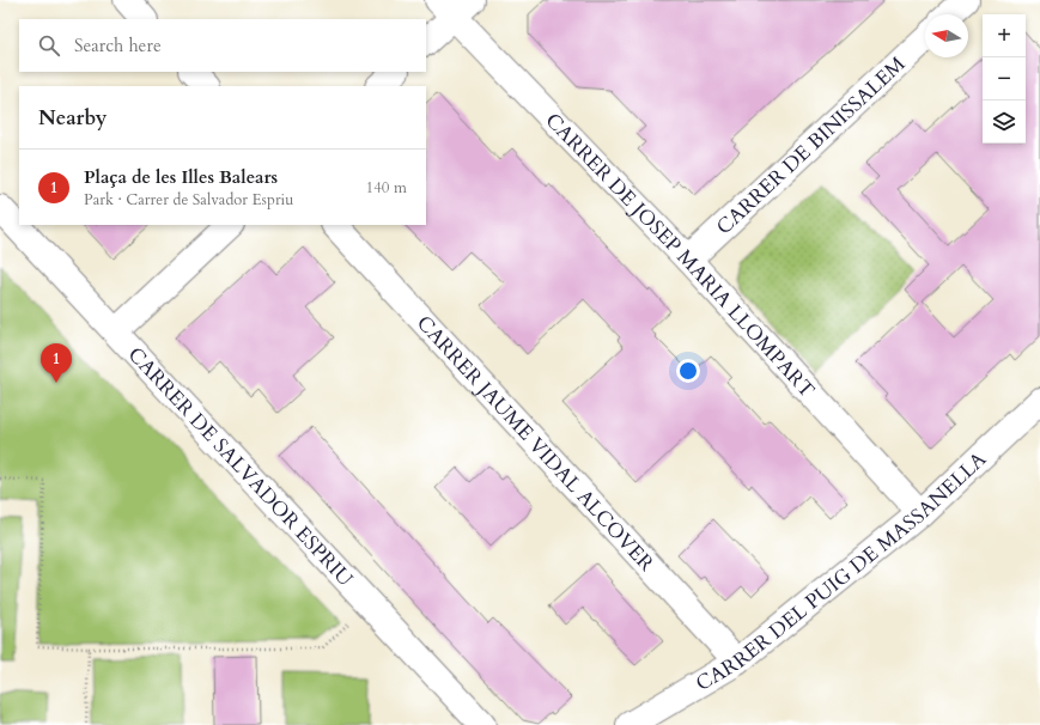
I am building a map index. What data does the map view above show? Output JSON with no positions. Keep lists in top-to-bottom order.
{
  "streets": {
    "street": [
      "CARRER DE BINISSALEM",
      "CARRER DE JOSEP MARIA LLOMPART",
      "CARRER JAUME VIDAL ALCOVER",
      "CARRER DE SALVADOR ESPRIU",
      "CARRER DEL PUIG DE MASSANELLA"
    ]
  },
  "crossings": [
    ["CARRER DE BINISSALEM", "CARRER DE JOSEP MARIA LLOMPART"],
    ["CARRER DE JOSEP MARIA LLOMPART", "CARRER DEL PUIG DE MASSANELLA"],
    ["CARRER JAUME VIDAL ALCOVER", "CARRER DEL PUIG DE MASSANELLA"]
  ],
  "north": "left",
  "page": {
    "map_buttons": ["+", "−"],
    "search": "Search here",
    "heading": "Nearby",
    "list": [
      {
        "mark": "1",
        "name": "Plaça de les Illes Balears",
        "note": "Park · Carrer de Salvador Espriu",
        "value": "140 m"
      }
    ],
    "pins": "1"
  }
}
